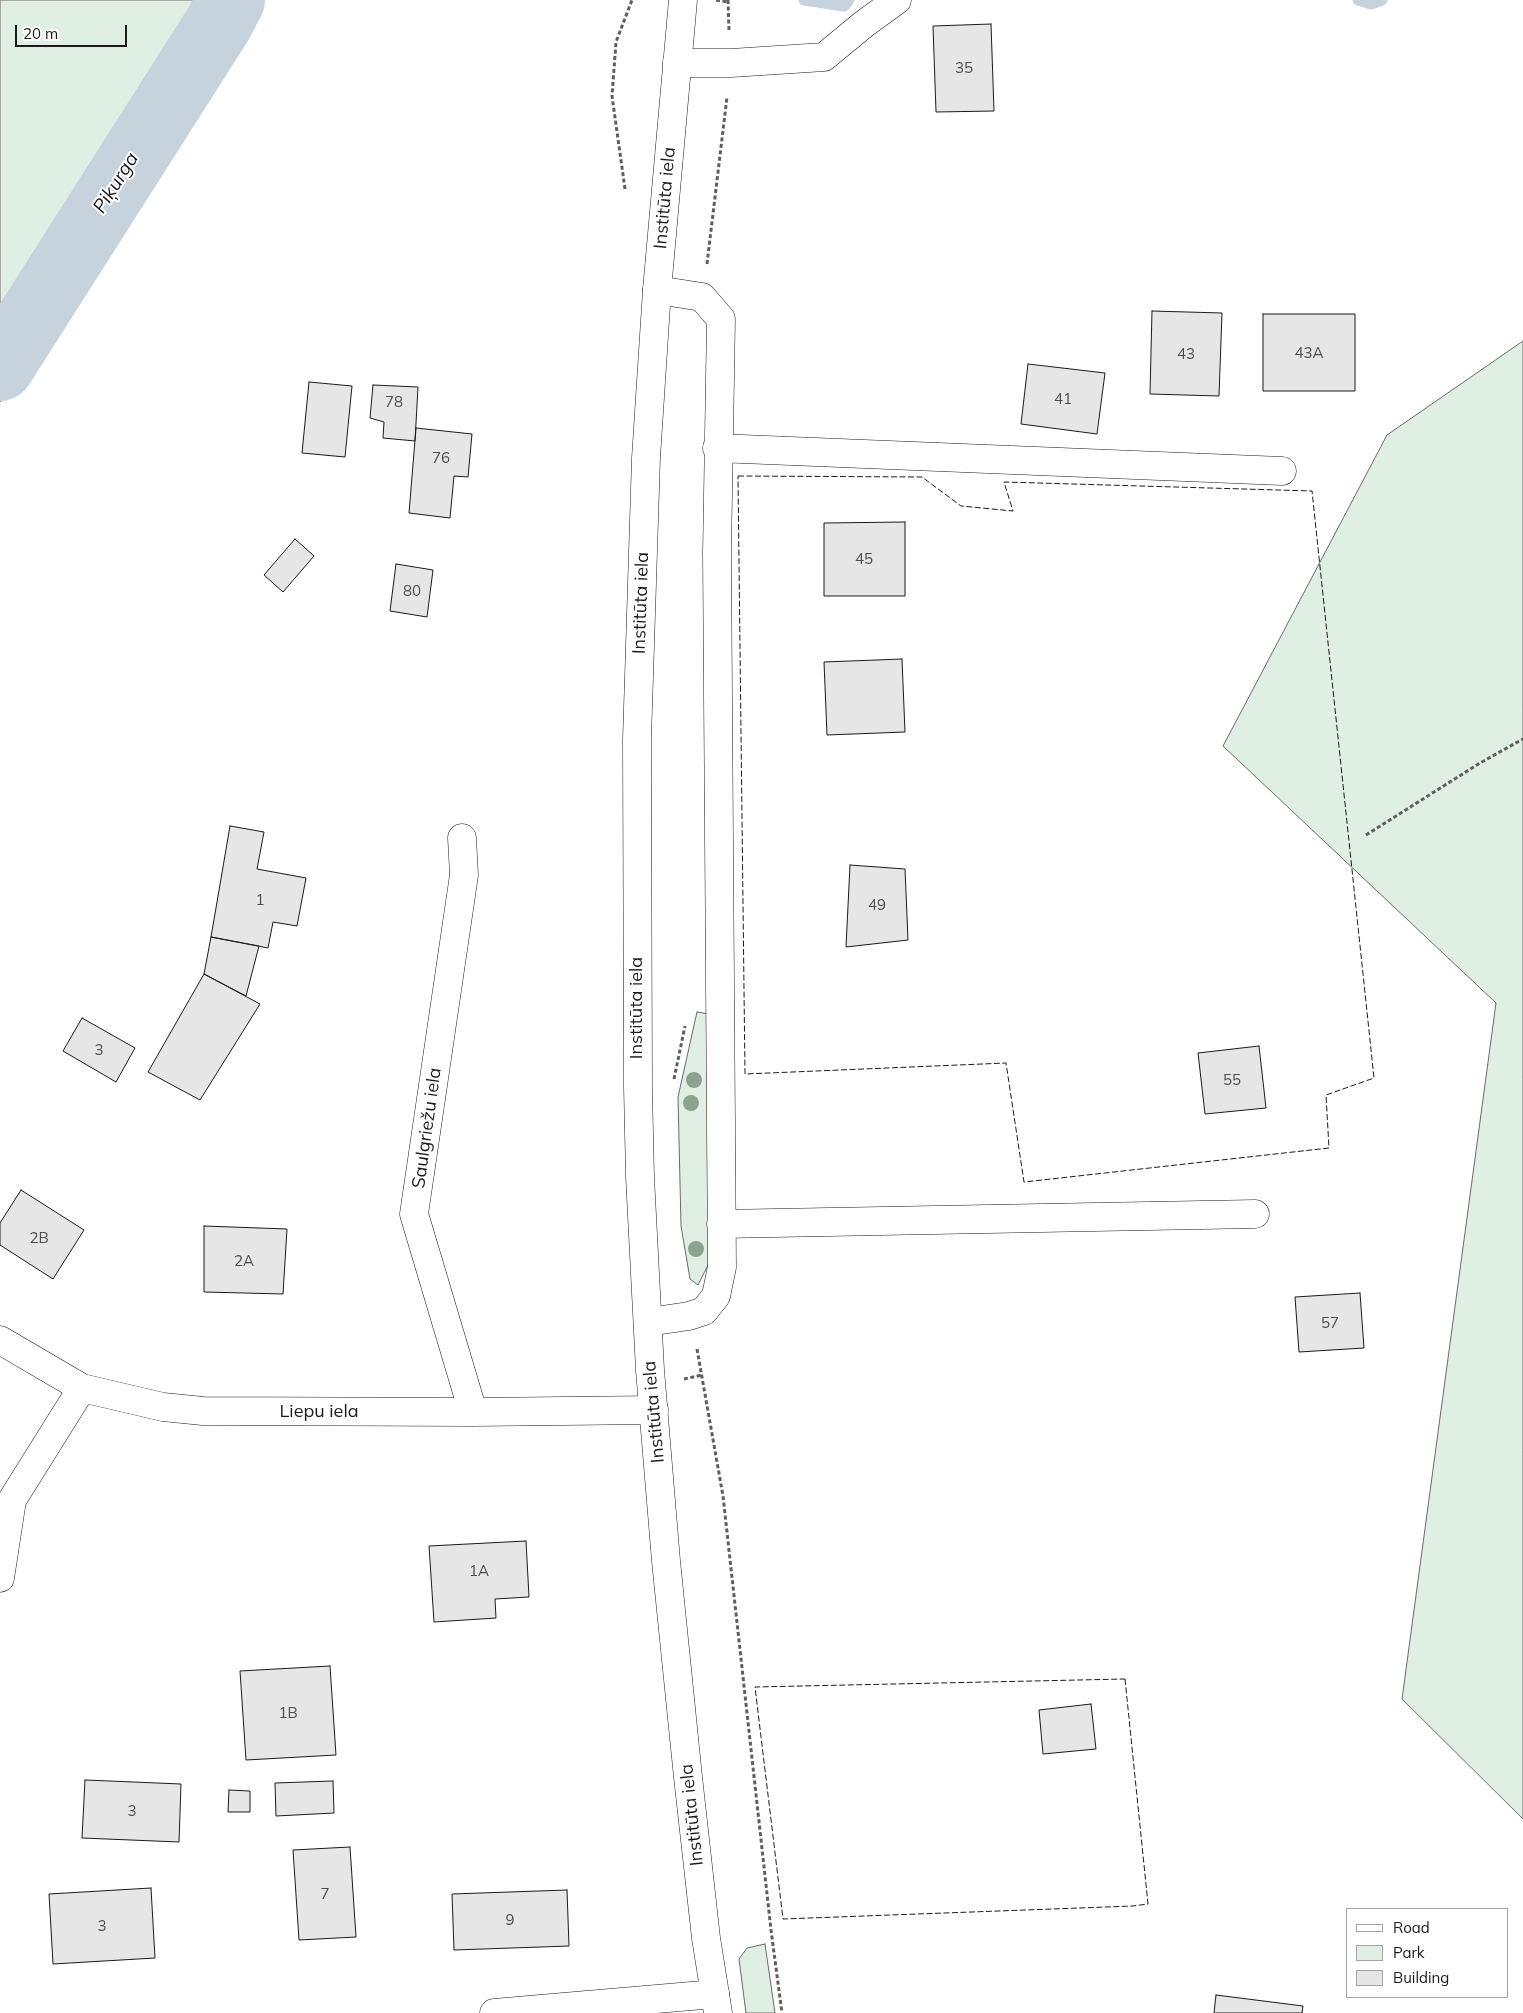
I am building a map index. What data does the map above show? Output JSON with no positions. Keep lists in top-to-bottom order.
{
  "streets": {
    "street": ["Institūta iela", "Saulgriežu iela", "Liepu iela"]
  },
  "crossings": [
    ["Institūta iela", "Liepu iela"],
    ["Saulgriežu iela", "Liepu iela"]
  ],
  "water": ["Piķurga"],
  "house_numbers": [
    "35",
    "43A",
    "43",
    "41",
    "78",
    "76",
    "45",
    "80",
    "1",
    "49",
    "3",
    "55",
    "2B",
    "2A",
    "57",
    "1A",
    "1B",
    "3",
    "7",
    "9",
    "3"
  ],
  "legend": ["Road", "Park", "Building"],
  "scale_bar": "20 m"
}
